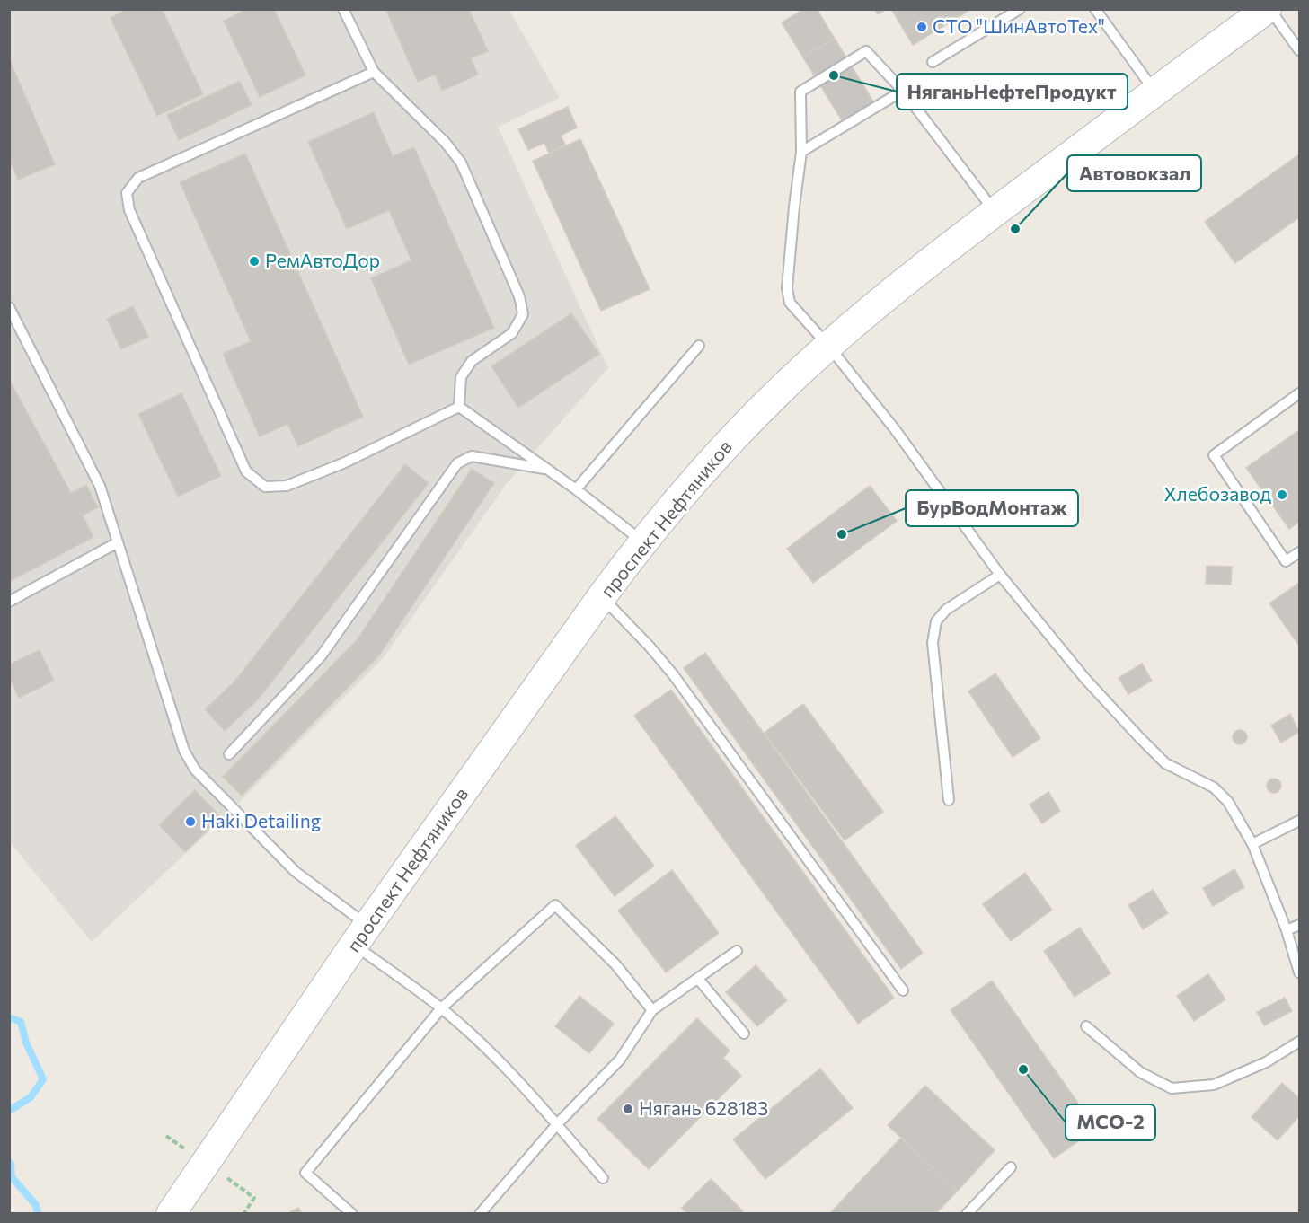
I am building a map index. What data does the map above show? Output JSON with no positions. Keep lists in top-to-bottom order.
{
  "streets": {
    "main road": ["проспект Нефтяников"]
  },
  "places": [
    "СТО \"ШинАвтоТех\"",
    "НяганьНефтеПродукт",
    "Автовокзал",
    "РемАвтоДор",
    "Хлебозавод",
    "БурВодМонтаж",
    "Haki Detailing",
    "МСО-2",
    "Нягань 628183"
  ]
}
